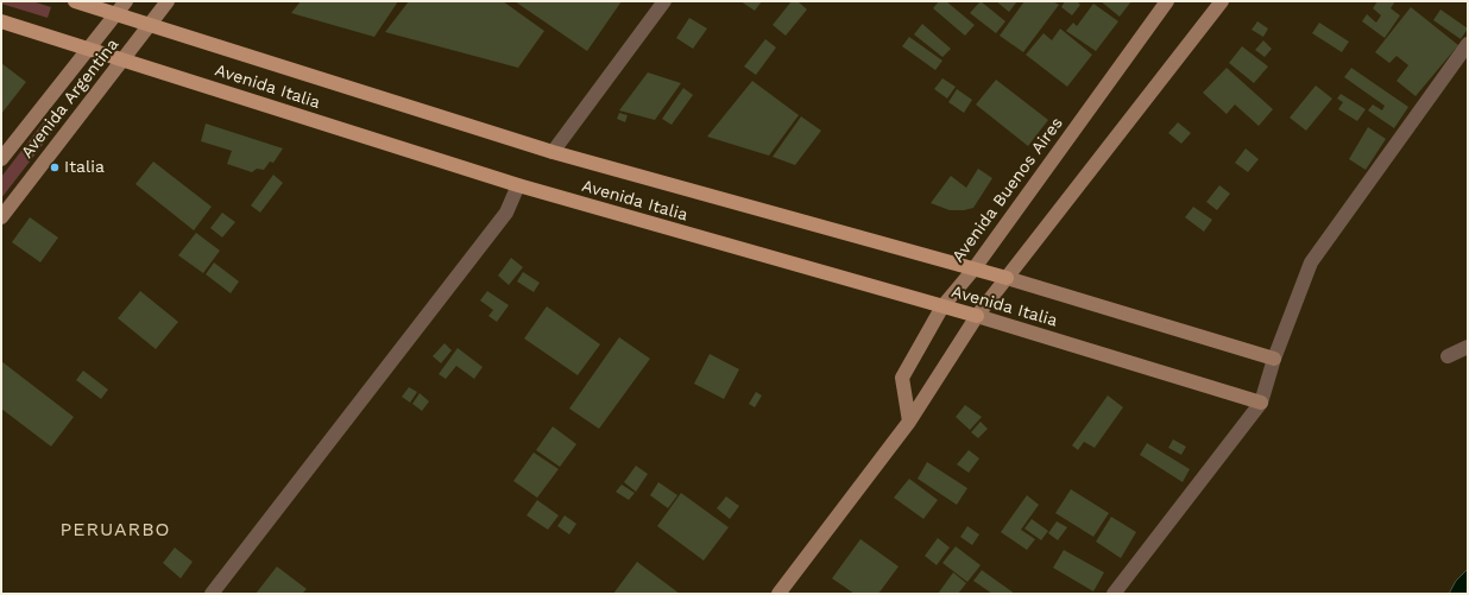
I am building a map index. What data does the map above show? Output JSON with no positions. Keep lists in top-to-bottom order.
{
  "streets": {
    "main road": ["Avenida Italia"],
    "street": ["Avenida Argentina", "Avenida Buenos Aires"]
  },
  "crossings": [
    ["Avenida Italia", "Avenida Argentina"],
    ["Avenida Italia", "Avenida Buenos Aires"]
  ],
  "districts": ["PERUARBO"],
  "places": ["Italia"]
}
